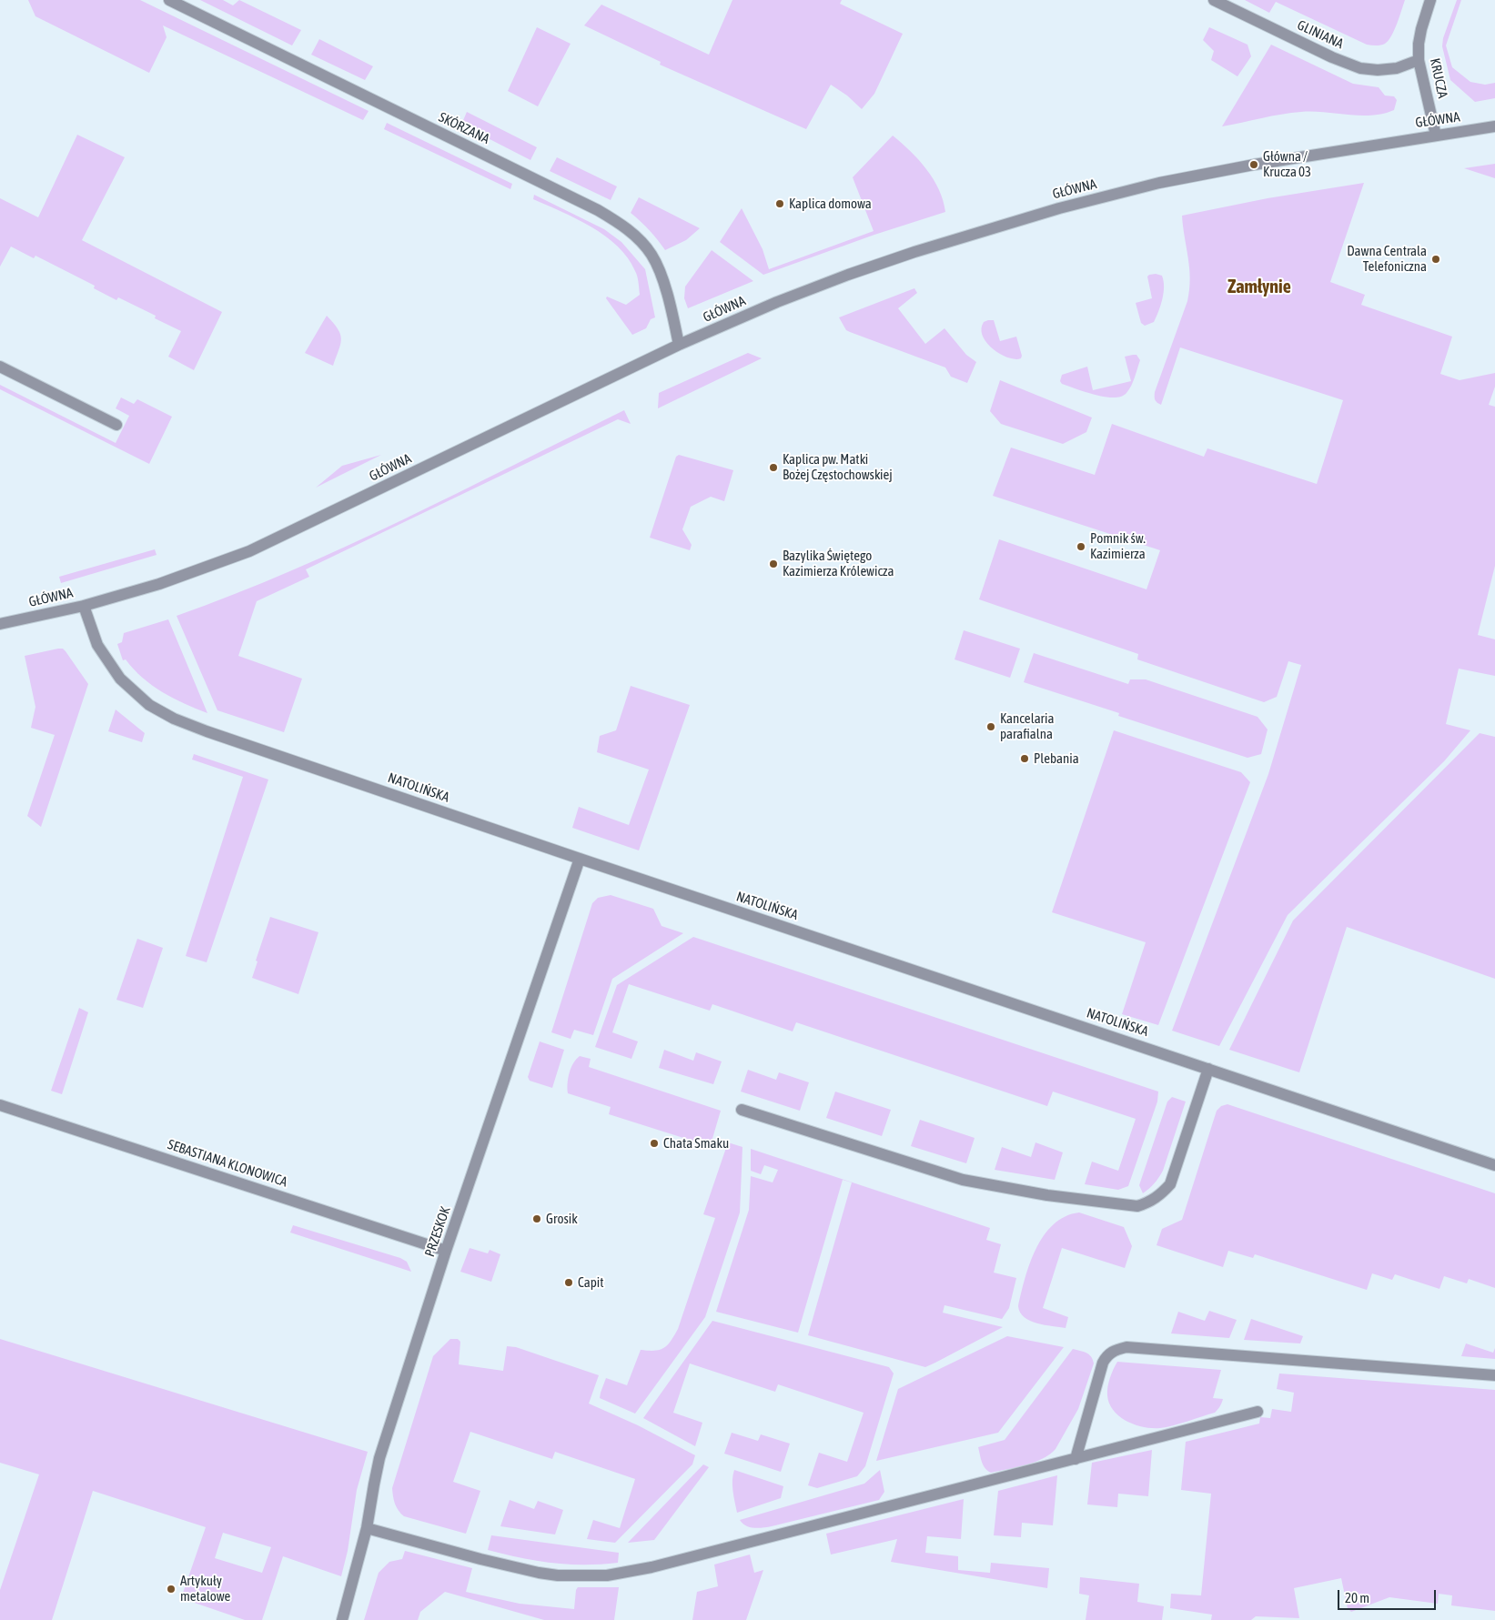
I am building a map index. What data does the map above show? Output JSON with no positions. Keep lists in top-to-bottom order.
{
  "streets": {
    "street": [
      "GLINIANA",
      "KRUCZA",
      "GŁÓWNA",
      "SKÓRZANA",
      "NATOLIŃSKA",
      "SEBASTIANA KLONOWICA",
      "PRZESKOK"
    ]
  },
  "crossings": [
    ["GLINIANA", "KRUCZA"],
    ["KRUCZA", "GŁÓWNA"],
    ["GŁÓWNA", "SKÓRZANA"],
    ["GŁÓWNA", "NATOLIŃSKA"],
    ["NATOLIŃSKA", "PRZESKOK"],
    ["SEBASTIANA KLONOWICA", "PRZESKOK"]
  ],
  "districts": ["Zamłynie"],
  "places": [
    "Główna / Krucza 03",
    "Kaplica domowa",
    "Dawna Centrala Telefoniczna",
    "Kaplica pw. Matki Bożej Częstochowskiej",
    "Pomnik św. Kazimierza",
    "Bazylika Świętego Kazimierza Królewicza",
    "Kancelaria parafialna",
    "Plebania",
    "Chata Smaku",
    "Grosik",
    "Capit",
    "Artykuły metalowe"
  ],
  "scale_bar": "20 m"
}
